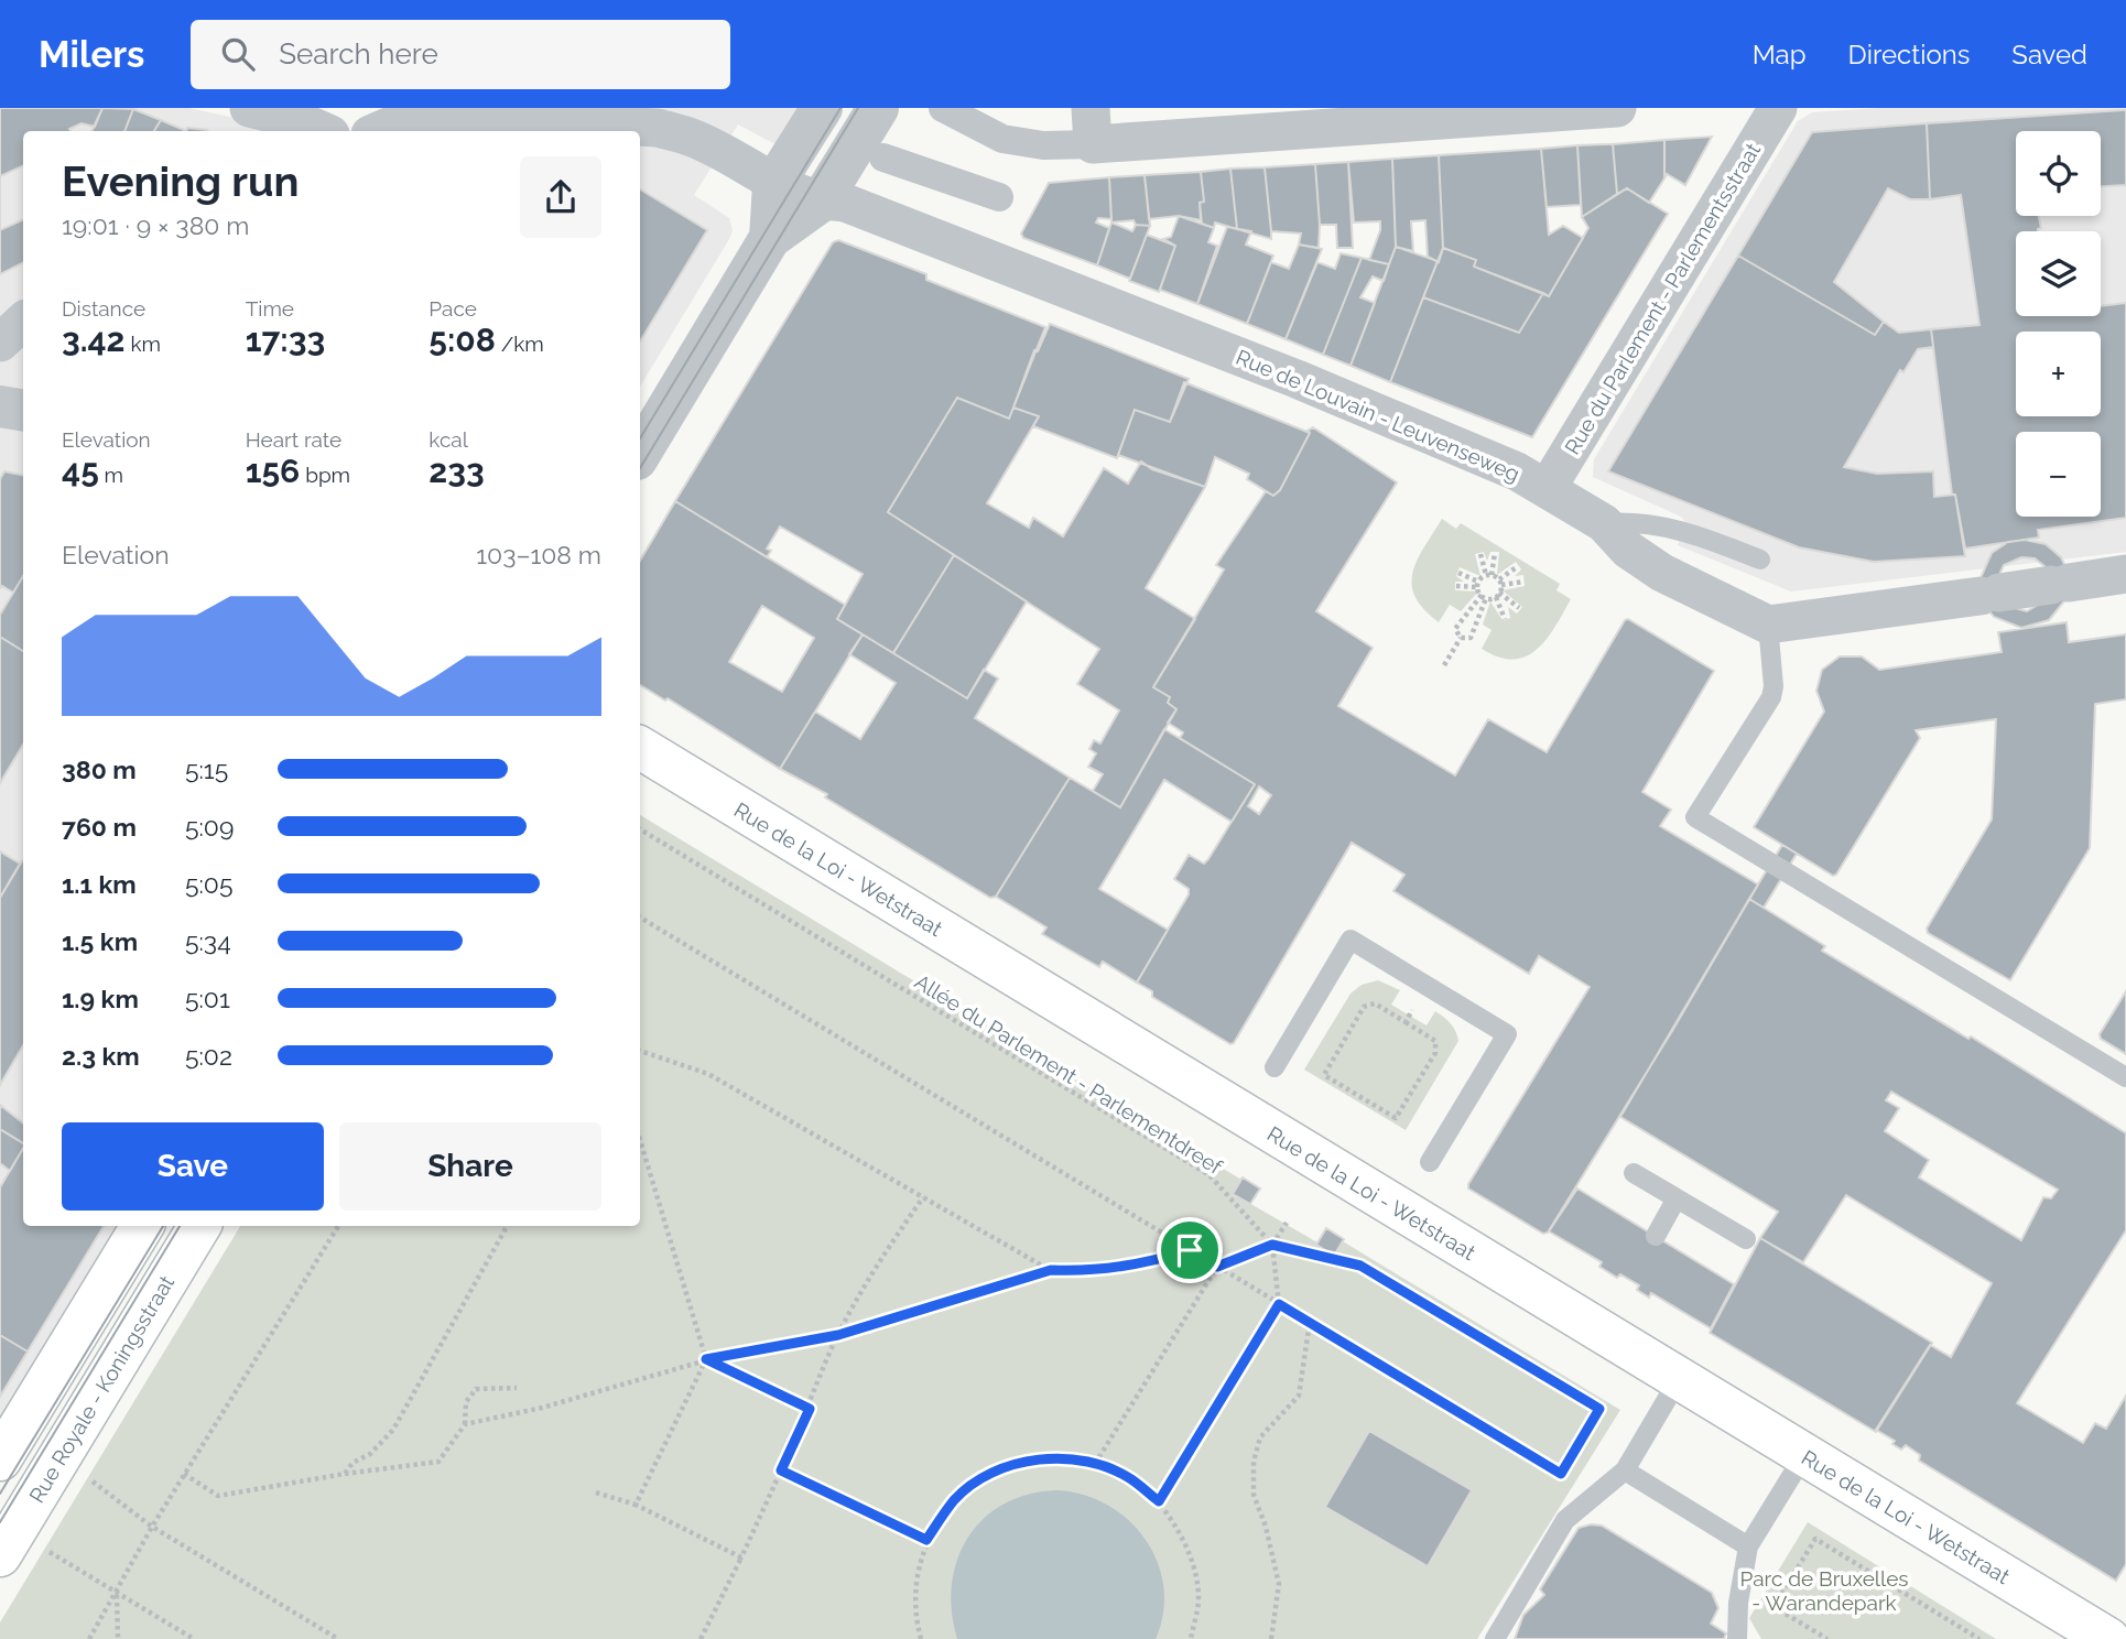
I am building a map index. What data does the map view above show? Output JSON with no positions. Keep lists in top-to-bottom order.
{
  "streets": {
    "main road": ["Rue de la Loi - Wetstraat", "Rue Royale - Koningsstraat"],
    "street": ["Rue du Parlement - Parlementsstraat", "Rue de Louvain - Leuvenseweg"],
    "path": ["Allée du Parlement - Parlementdreef"]
  },
  "crossings": [
    ["Rue du Parlement - Parlementsstraat", "Rue de Louvain - Leuvenseweg"]
  ],
  "parks": ["Parc de Bruxelles - Warandepark"],
  "page": {
    "header": "Milers",
    "search": "Search here",
    "nav": ["Map", "Directions", "Saved"],
    "map_buttons": ["+", "−"],
    "heading": ["Evening run", "19:01 · 9 × 380 m"],
    "stats": [
      ["Distance", "3.42 km"],
      ["Time", "17:33"],
      ["Pace", "5:08 /km"],
      ["Elevation", "45 m"],
      ["Heart rate", "156 bpm"],
      ["kcal", "233"]
    ],
    "chart": ["Elevation", "103–108 m"],
    "list": [
      {
        "name": "380 m",
        "note": "5:15"
      },
      {
        "name": "760 m",
        "note": "5:09"
      },
      {
        "name": "1.1 km",
        "note": "5:05"
      },
      {
        "name": "1.5 km",
        "note": "5:34"
      },
      {
        "name": "1.9 km",
        "note": "5:01"
      },
      {
        "name": "2.3 km",
        "note": "5:02"
      }
    ],
    "buttons": ["Save", "Share"]
  }
}
